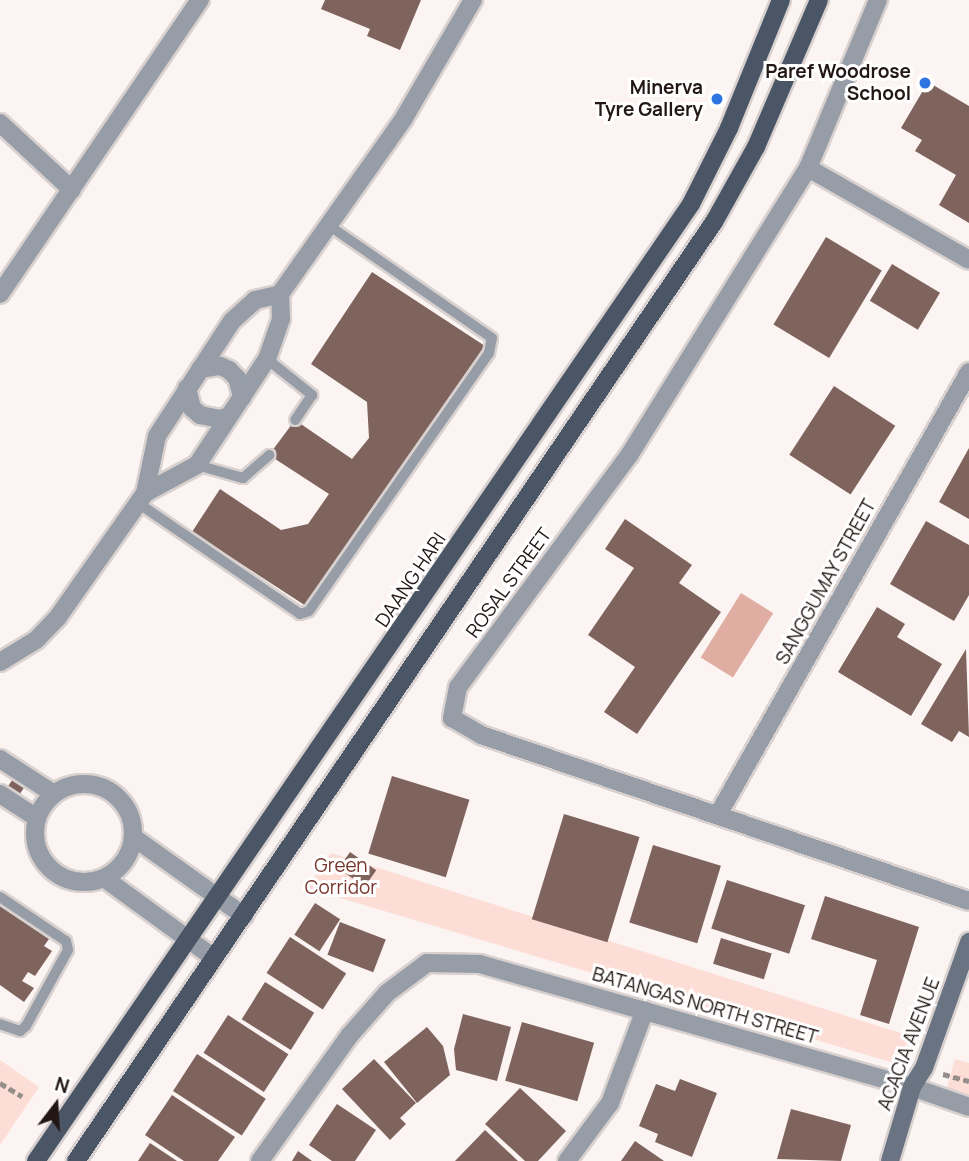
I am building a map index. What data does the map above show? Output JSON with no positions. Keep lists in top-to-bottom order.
{
  "streets": {
    "main road": ["DAANG HARI"],
    "street": [
      "SANGGUMAY STREET",
      "ROSAL STREET",
      "BATANGAS NORTH STREET",
      "ACACIA AVENUE"
    ]
  },
  "crossings": [
    ["SANGGUMAY STREET", "ROSAL STREET"],
    ["BATANGAS NORTH STREET", "ACACIA AVENUE"]
  ],
  "parks": ["Green Corridor"],
  "places": ["Paref Woodrose School", "Minerva Tyre Gallery"],
  "north": "top"
}
